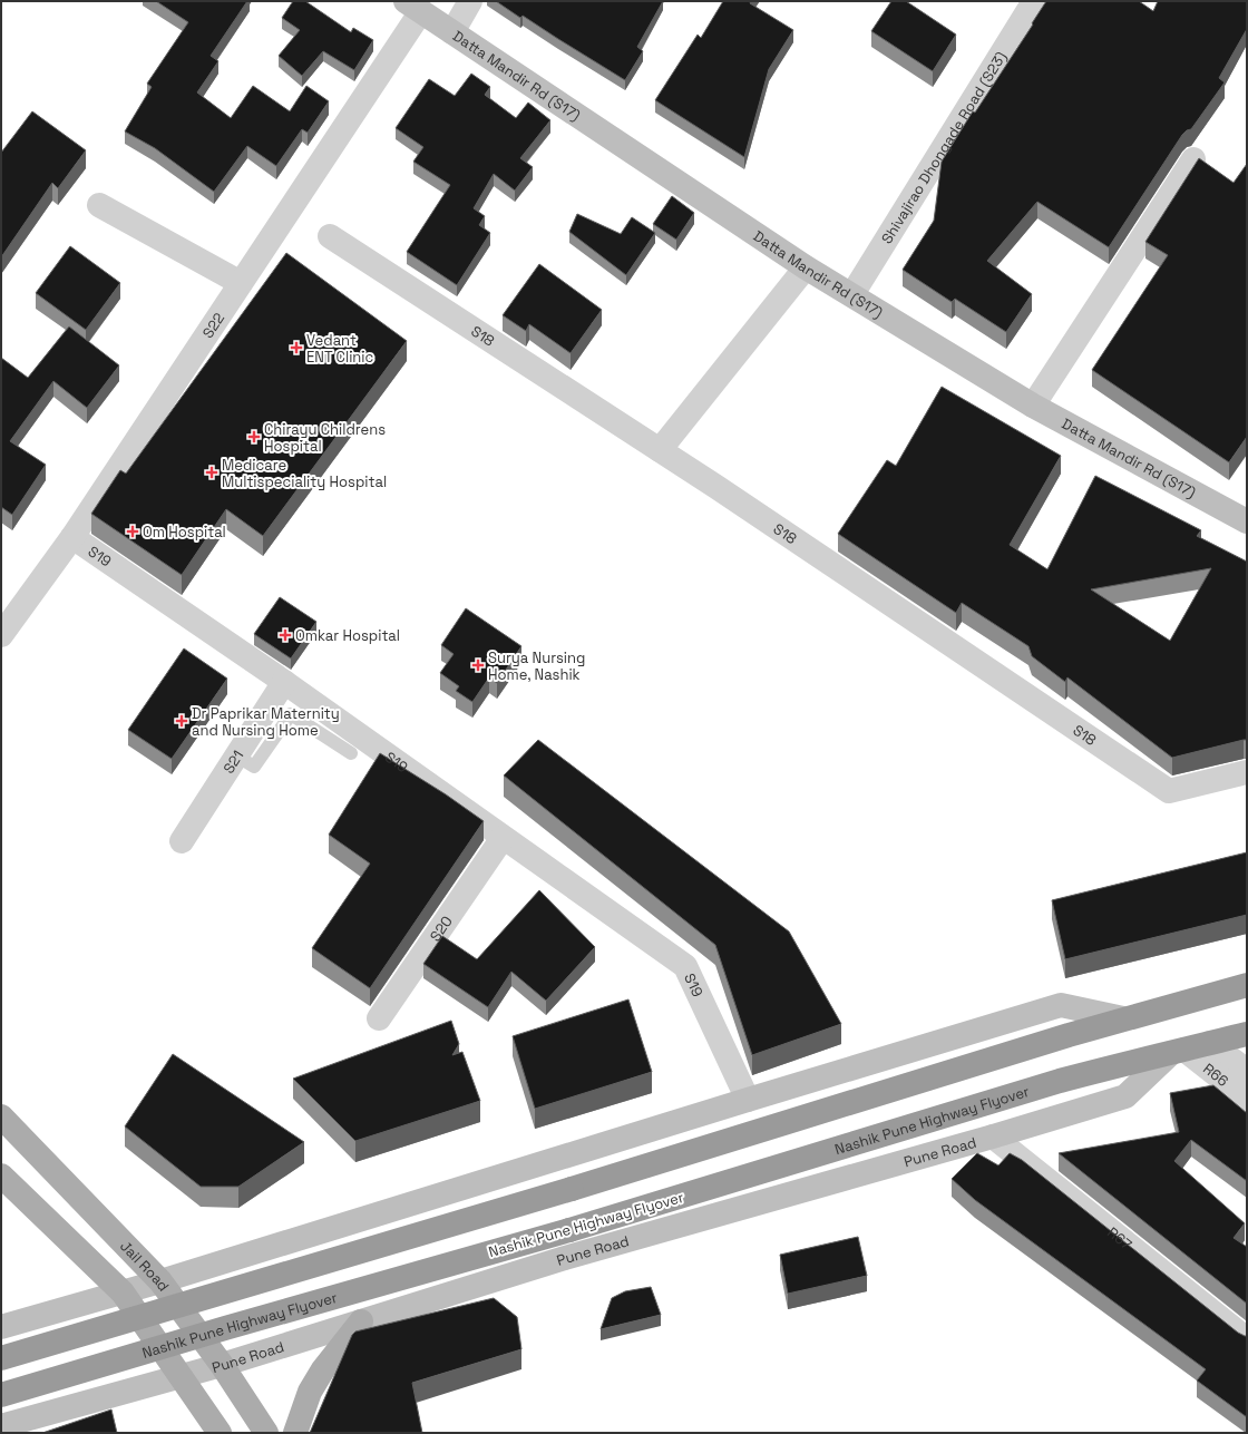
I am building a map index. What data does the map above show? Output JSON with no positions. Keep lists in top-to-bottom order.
{
  "streets": {
    "highway": ["Nashik Pune Highway Flyover"],
    "main road": ["Datta Mandir Rd (S17)", "Pune Road", "Jail Road"],
    "street": [
      "Shivajirao Dhongade Road (S23)",
      "S22",
      "S18",
      "S19",
      "S21",
      "S20",
      "R66",
      "R67"
    ]
  },
  "crossings": [
    ["Datta Mandir Rd (S17)", "Shivajirao Dhongade Road (S23)"],
    ["Datta Mandir Rd (S17)", "S22"],
    ["S22", "S19"],
    ["S19", "S21"],
    ["S19", "S20"],
    ["R66", "Nashik Pune Highway Flyover"],
    ["R66", "Pune Road"],
    ["Nashik Pune Highway Flyover", "Pune Road"],
    ["Pune Road", "R67"],
    ["Pune Road", "Jail Road"]
  ],
  "places": {
    "health": [
      "Vedant ENT Clinic",
      "Chirayu Childrens Hospital",
      "Medicare Multispeciality Hospital",
      "Om Hospital",
      "Omkar Hospital",
      "Surya Nursing Home, Nashik",
      "Dr Paprikar Maternity and Nursing Home"
    ]
  }
}
